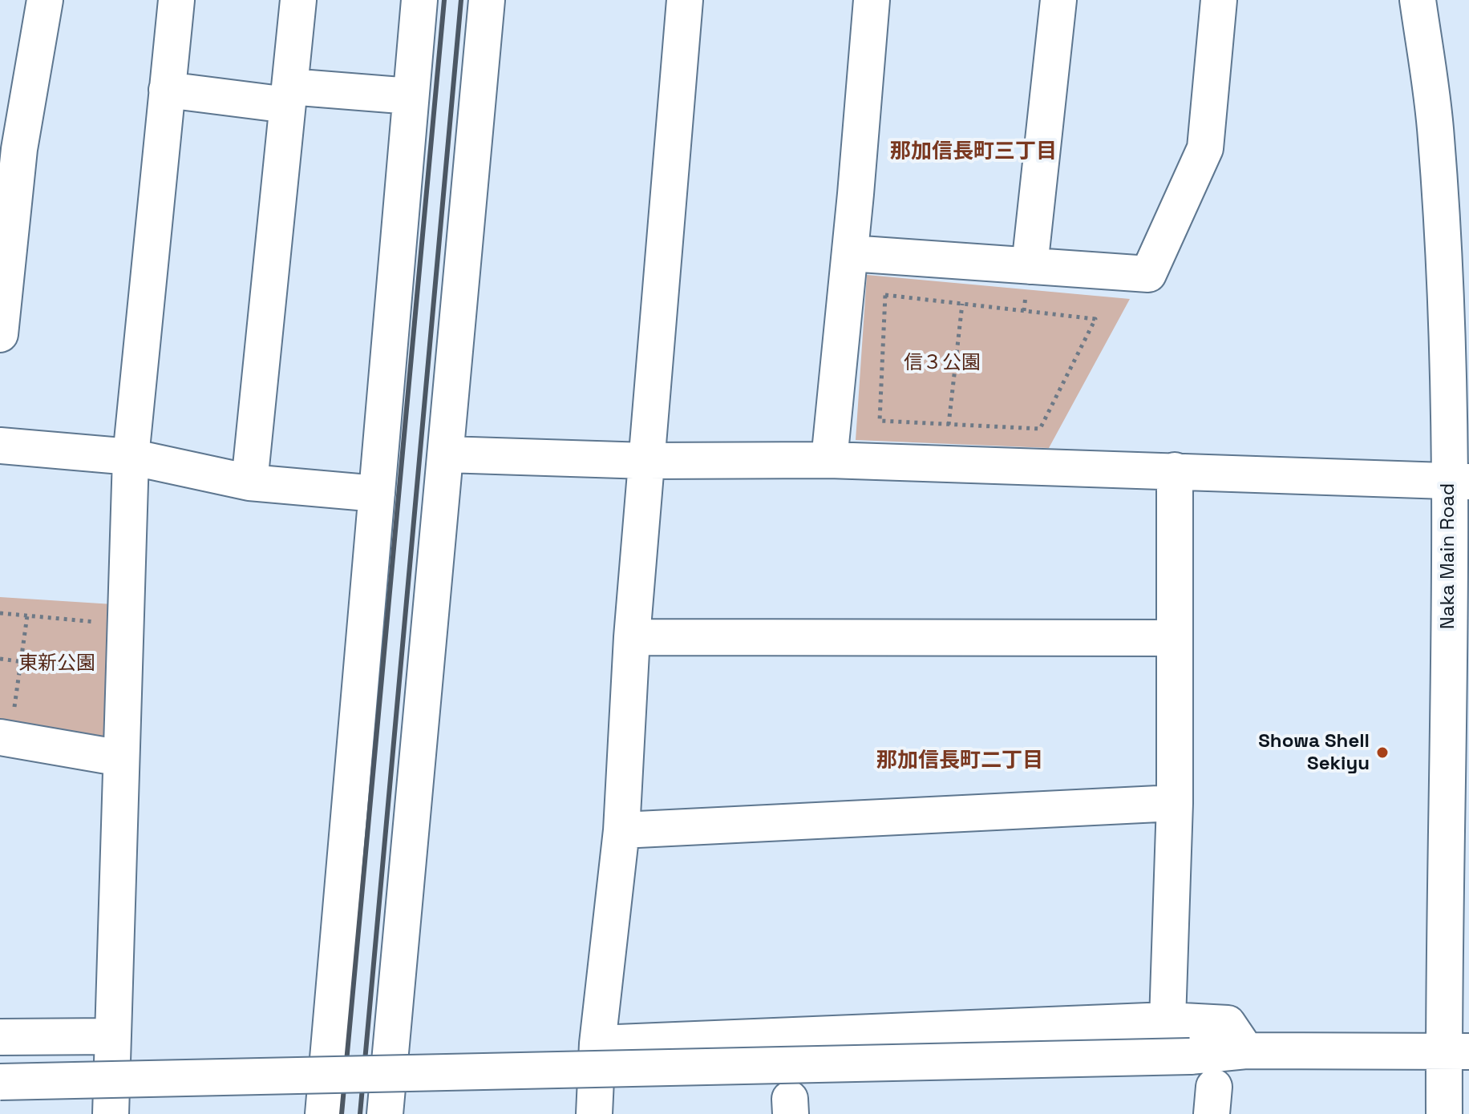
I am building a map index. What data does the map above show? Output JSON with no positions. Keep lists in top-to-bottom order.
{
  "streets": {
    "street": ["Naka Main Road"]
  },
  "districts": ["那加信長町三丁目", "那加信長町二丁目"],
  "parks": ["信３公園", "東新公園"],
  "places": ["Showa Shell Sekiyu"]
}
